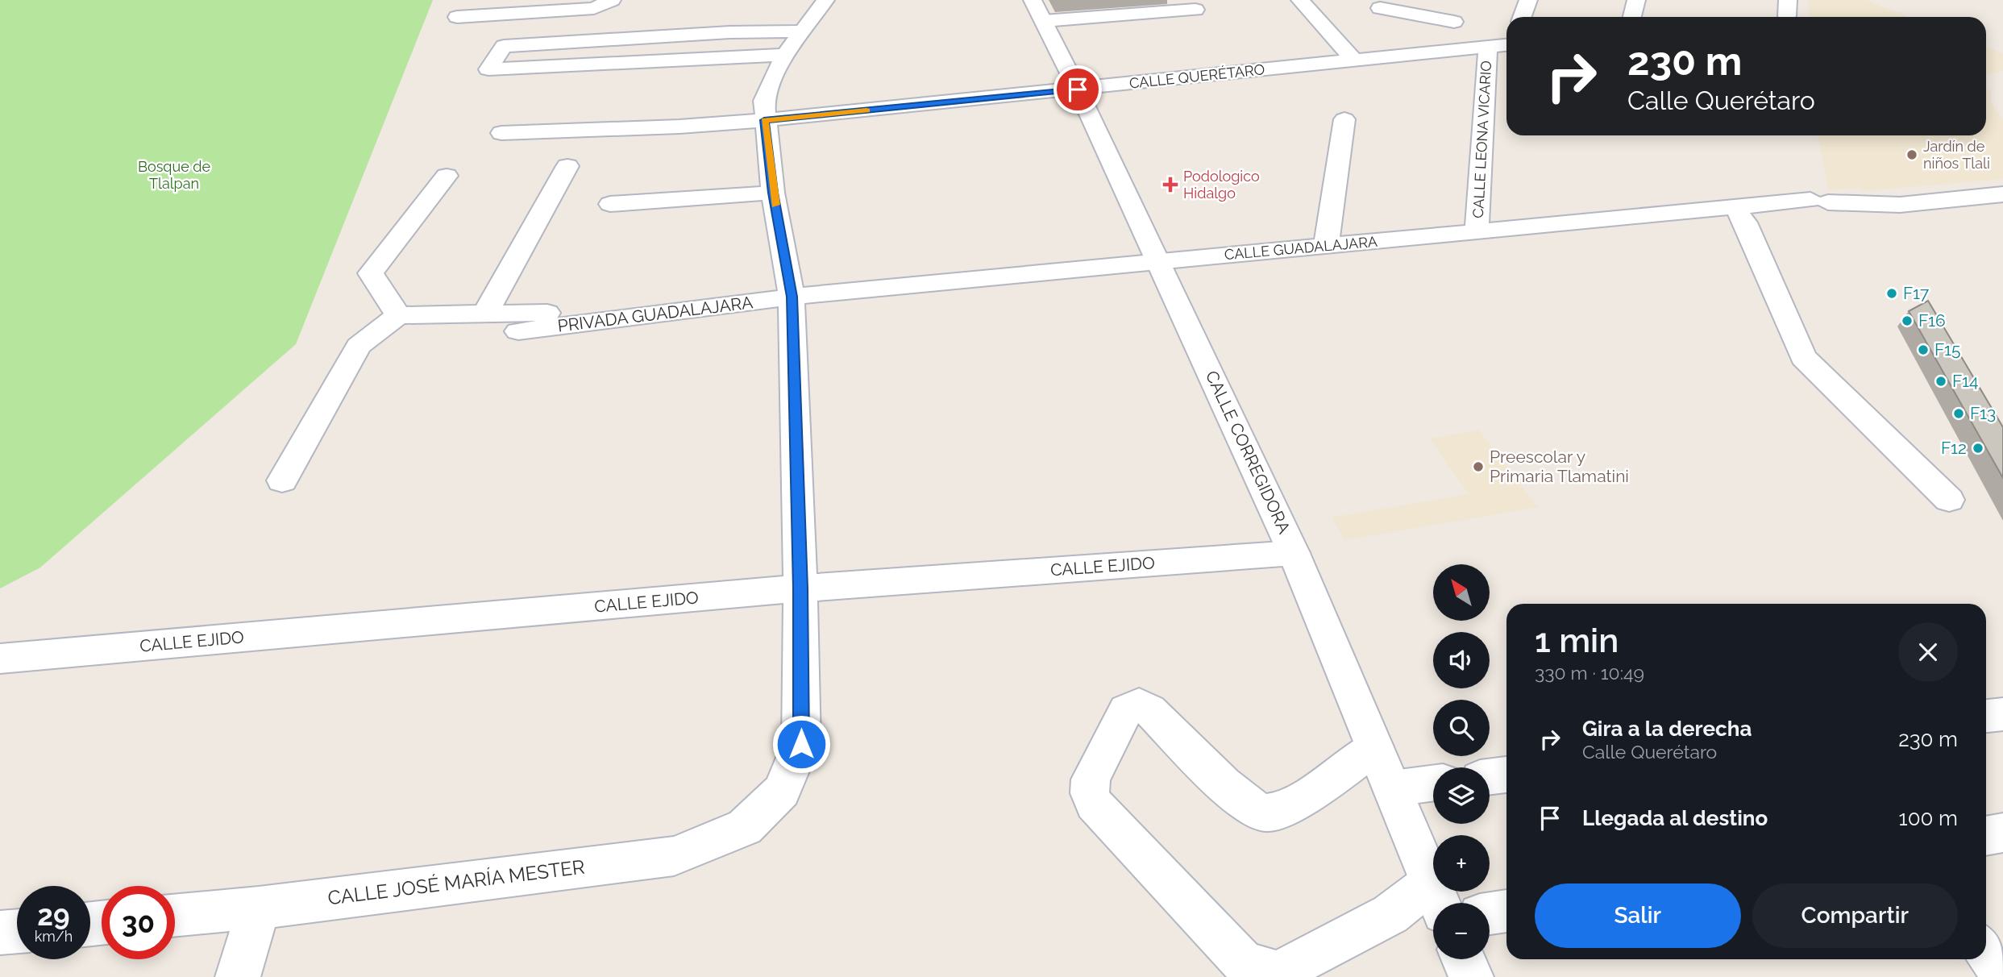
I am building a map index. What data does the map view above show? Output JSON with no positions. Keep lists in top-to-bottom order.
{
  "streets": {
    "street": [
      "CALLE QUERÉTARO",
      "CALLE LEONA VICARIO",
      "CALLE GUADALAJARA",
      "PRIVADA GUADALAJARA",
      "CALLE CORREGIDORA",
      "CALLE EJIDO",
      "CALLE JOSÉ MARÍA MESTER"
    ]
  },
  "crossings": [
    ["CALLE QUERÉTARO", "CALLE LEONA VICARIO"],
    ["CALLE QUERÉTARO", "CALLE CORREGIDORA"],
    ["CALLE LEONA VICARIO", "CALLE GUADALAJARA"],
    ["CALLE GUADALAJARA", "PRIVADA GUADALAJARA"],
    ["CALLE GUADALAJARA", "CALLE CORREGIDORA"],
    ["CALLE CORREGIDORA", "CALLE EJIDO"],
    ["CALLE EJIDO", "CALLE JOSÉ MARÍA MESTER"]
  ],
  "parks": ["Bosque de Tlalpan"],
  "places": {
    "other": [
      "Jardín de niños Tlali",
      "F17",
      "F16",
      "F15",
      "F14",
      "F13",
      "F12",
      "Preescolar y Primaria Tlamatini"
    ],
    "health": ["Podologico Hidalgo"]
  },
  "north": "top left",
  "page": {
    "turn": ["230 m", "Calle Querétaro"],
    "map_buttons": ["+", "−"],
    "heading": ["1 min", "330 m · 10:49"],
    "list": [
      {
        "name": "Gira a la derecha",
        "note": "Calle Querétaro",
        "value": "230 m"
      },
      {
        "name": "Llegada al destino",
        "value": "100 m"
      }
    ],
    "buttons": ["Salir", "Compartir"],
    "speed": "29 km/h",
    "limit": "30"
  }
}
